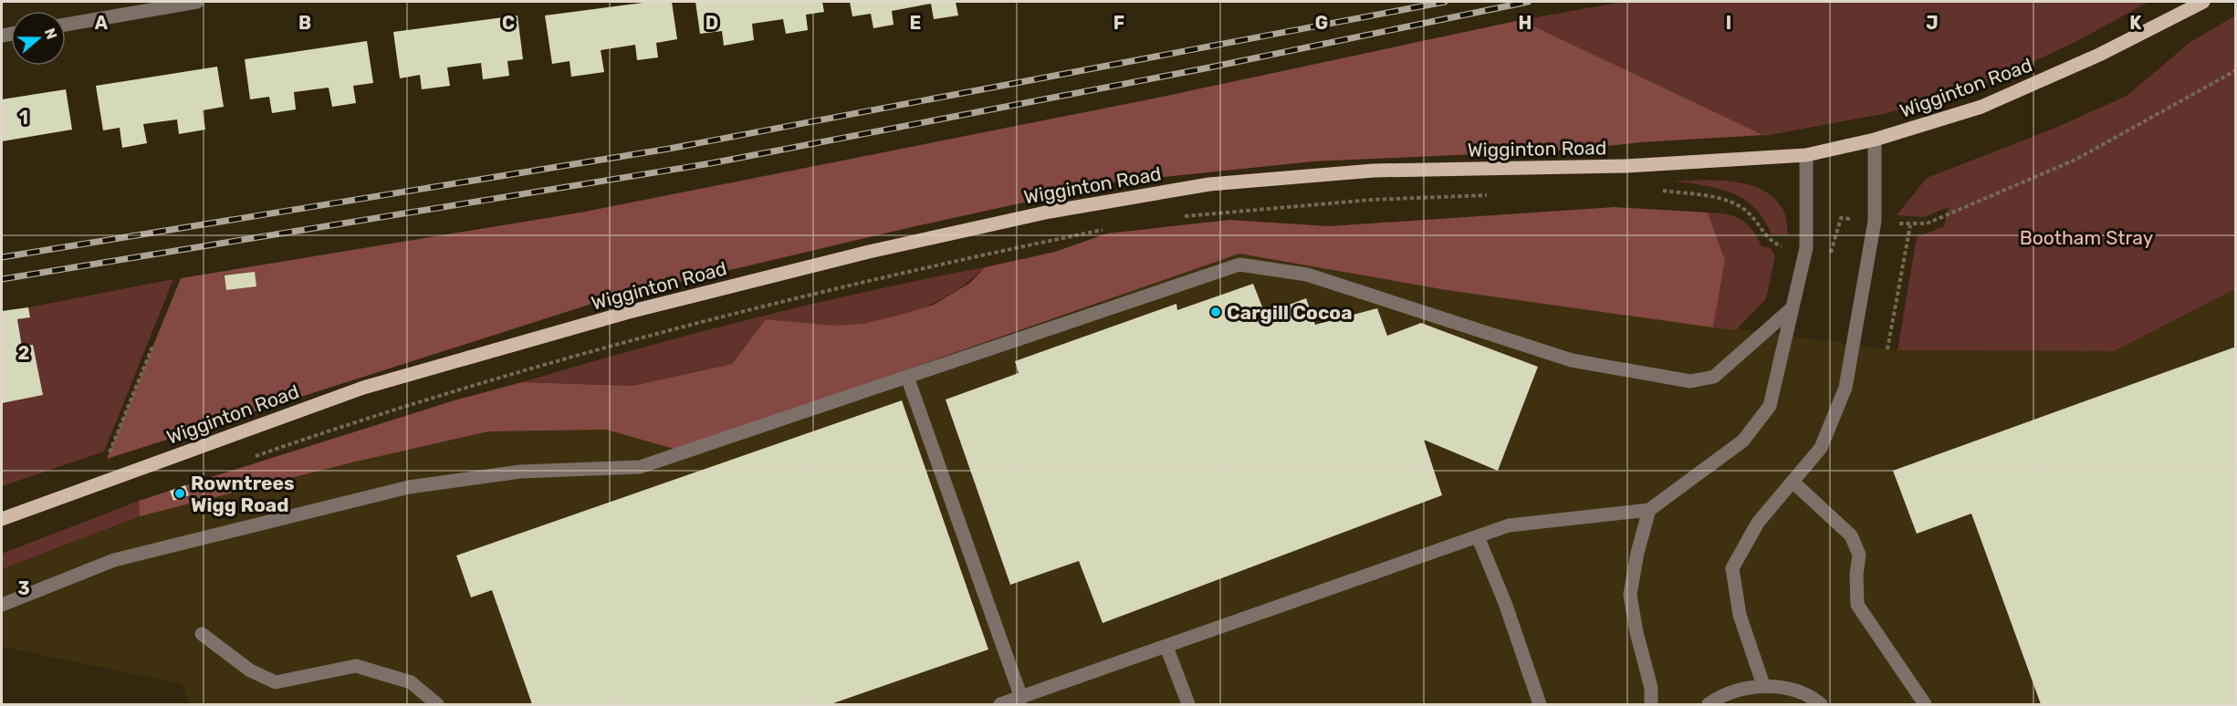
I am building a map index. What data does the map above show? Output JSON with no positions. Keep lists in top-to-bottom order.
{
  "streets": {
    "main road": ["Wigginton Road"]
  },
  "parks": ["Bootham Stray"],
  "places": ["Cargill Cocoa", "Rowntrees Wigg Road"],
  "north": "right",
  "grid": {
    "columns": [
      "A",
      "B",
      "C",
      "D",
      "E",
      "F",
      "G",
      "H",
      "I",
      "J",
      "K"
    ],
    "rows": ["1", "2", "3"]
  }
}
